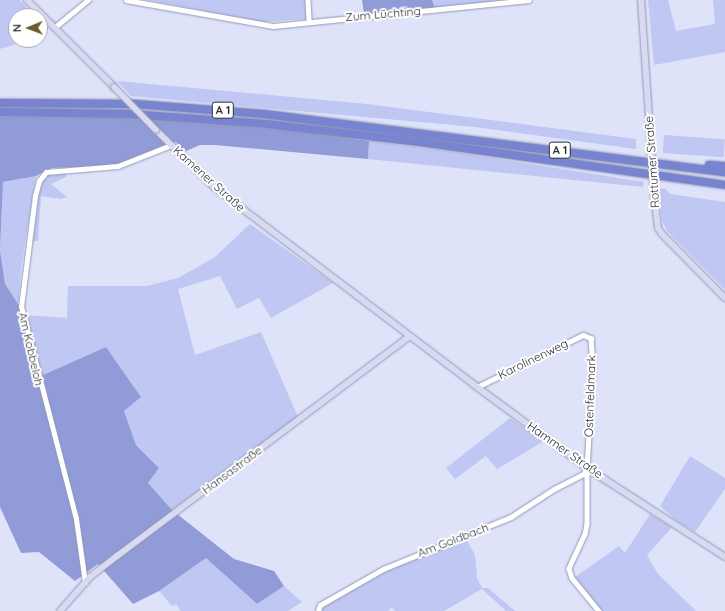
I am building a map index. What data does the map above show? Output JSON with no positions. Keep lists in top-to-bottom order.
{
  "streets": {
    "highway": ["A 1"],
    "main road": [
      "Rottumer Straße",
      "Kamener Straße",
      "Hammer Straße",
      "Hansastraße"
    ],
    "street": [
      "Zum Lüchting",
      "Am Kobbeloh",
      "Karolinenweg",
      "Ostenfeldmark",
      "Am Goldbach"
    ]
  },
  "crossings": [
    ["Kamener Straße", "Am Kobbeloh"],
    ["Kamener Straße", "Hammer Straße"],
    ["Kamener Straße", "Hansastraße"],
    ["Am Kobbeloh", "Hansastraße"],
    ["Karolinenweg", "Ostenfeldmark"],
    ["Karolinenweg", "Hammer Straße"],
    ["Ostenfeldmark", "Hammer Straße"],
    ["Ostenfeldmark", "Am Goldbach"],
    ["Hammer Straße", "Hansastraße"],
    ["Hammer Straße", "Am Goldbach"]
  ],
  "north": "left"
}
